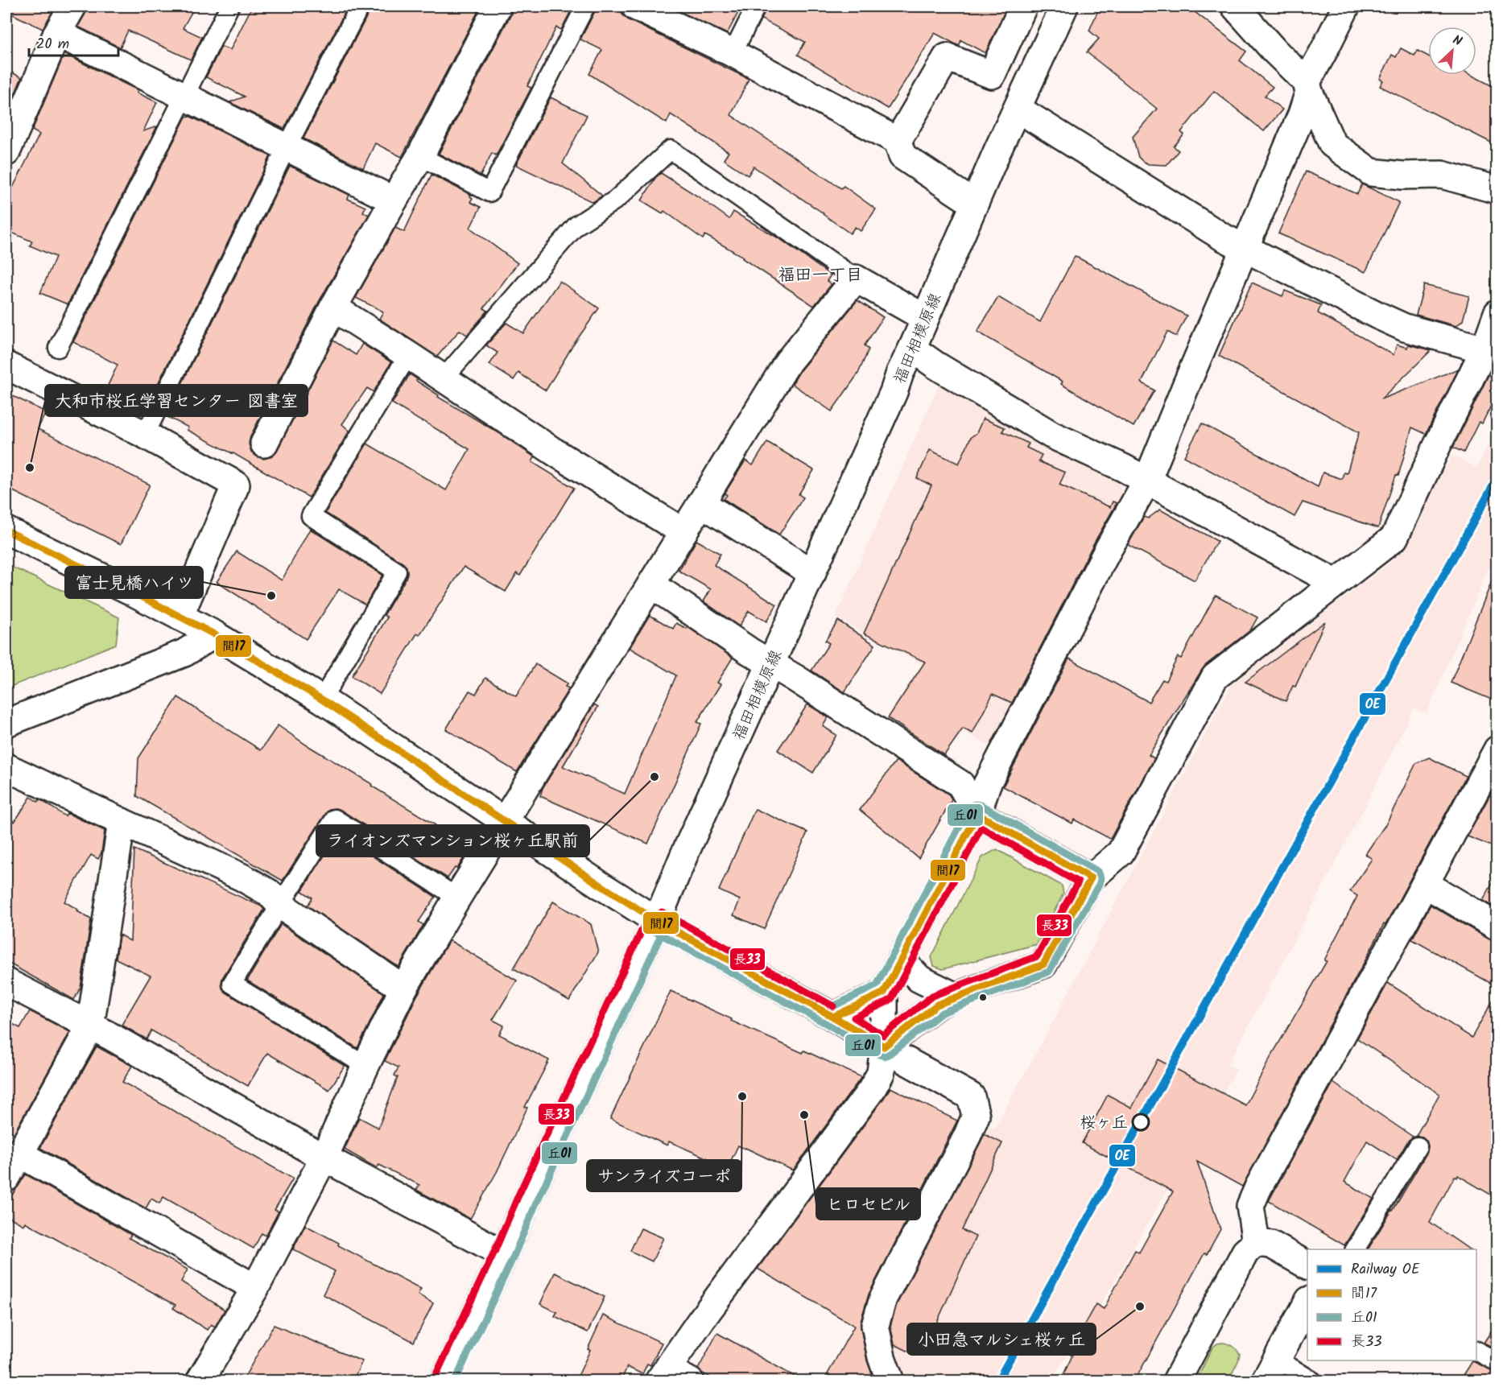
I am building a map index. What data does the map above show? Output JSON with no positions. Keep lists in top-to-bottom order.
{
  "streets": {
    "street": ["福田相模原線"]
  },
  "districts": ["福田一丁目"],
  "places": [
    "大和市桜丘学習センター 図書室",
    "富士見橋ハイツ",
    "ライオンズマンション桜ヶ丘駅前",
    "サンライズコーポ",
    "ヒロセビル",
    "桜ヶ丘",
    "小田急マルシェ桜ヶ丘"
  ],
  "lines": [
    "rail line OE",
    "transit line 間17",
    "transit line 丘01",
    "transit line 長33"
  ],
  "legend": [
    "Railway OE",
    "間17",
    "丘01",
    "長33"
  ],
  "scale_bar": "20 m",
  "north": "top right"
}
